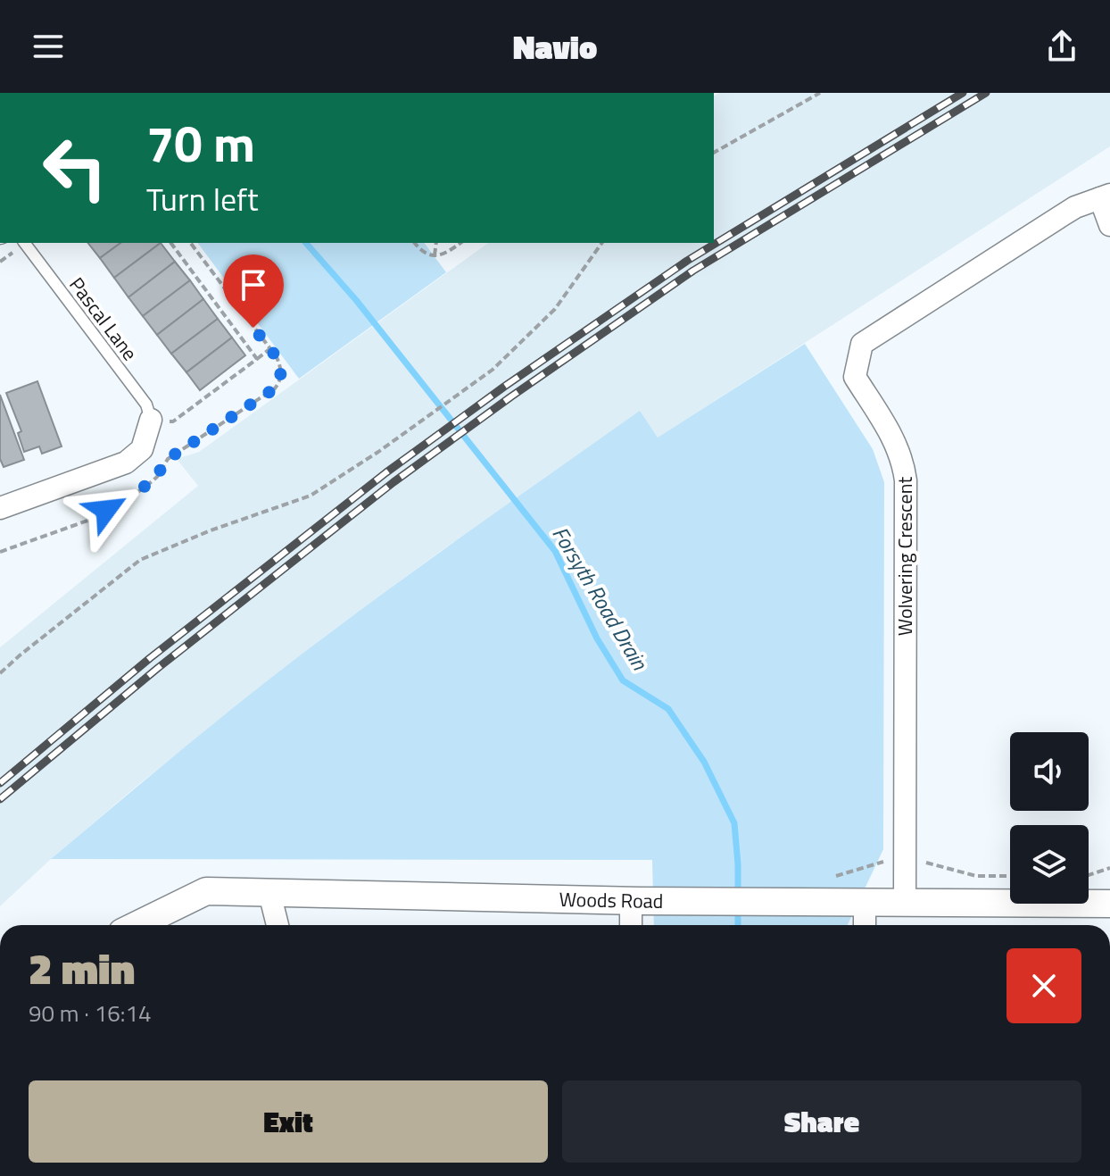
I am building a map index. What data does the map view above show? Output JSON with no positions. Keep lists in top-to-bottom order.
{
  "streets": {
    "street": ["Wolvering Crescent", "Woods Road"],
    "lane": ["Pascal Lane"]
  },
  "crossings": [
    ["Wolvering Crescent", "Woods Road"]
  ],
  "water": ["Forsyth Road Drain"],
  "page": {
    "header": "Navio",
    "turn": ["70 m", "Turn left"],
    "heading": ["2 min", "90 m · 16:14"],
    "buttons": ["Exit", "Share"]
  }
}
